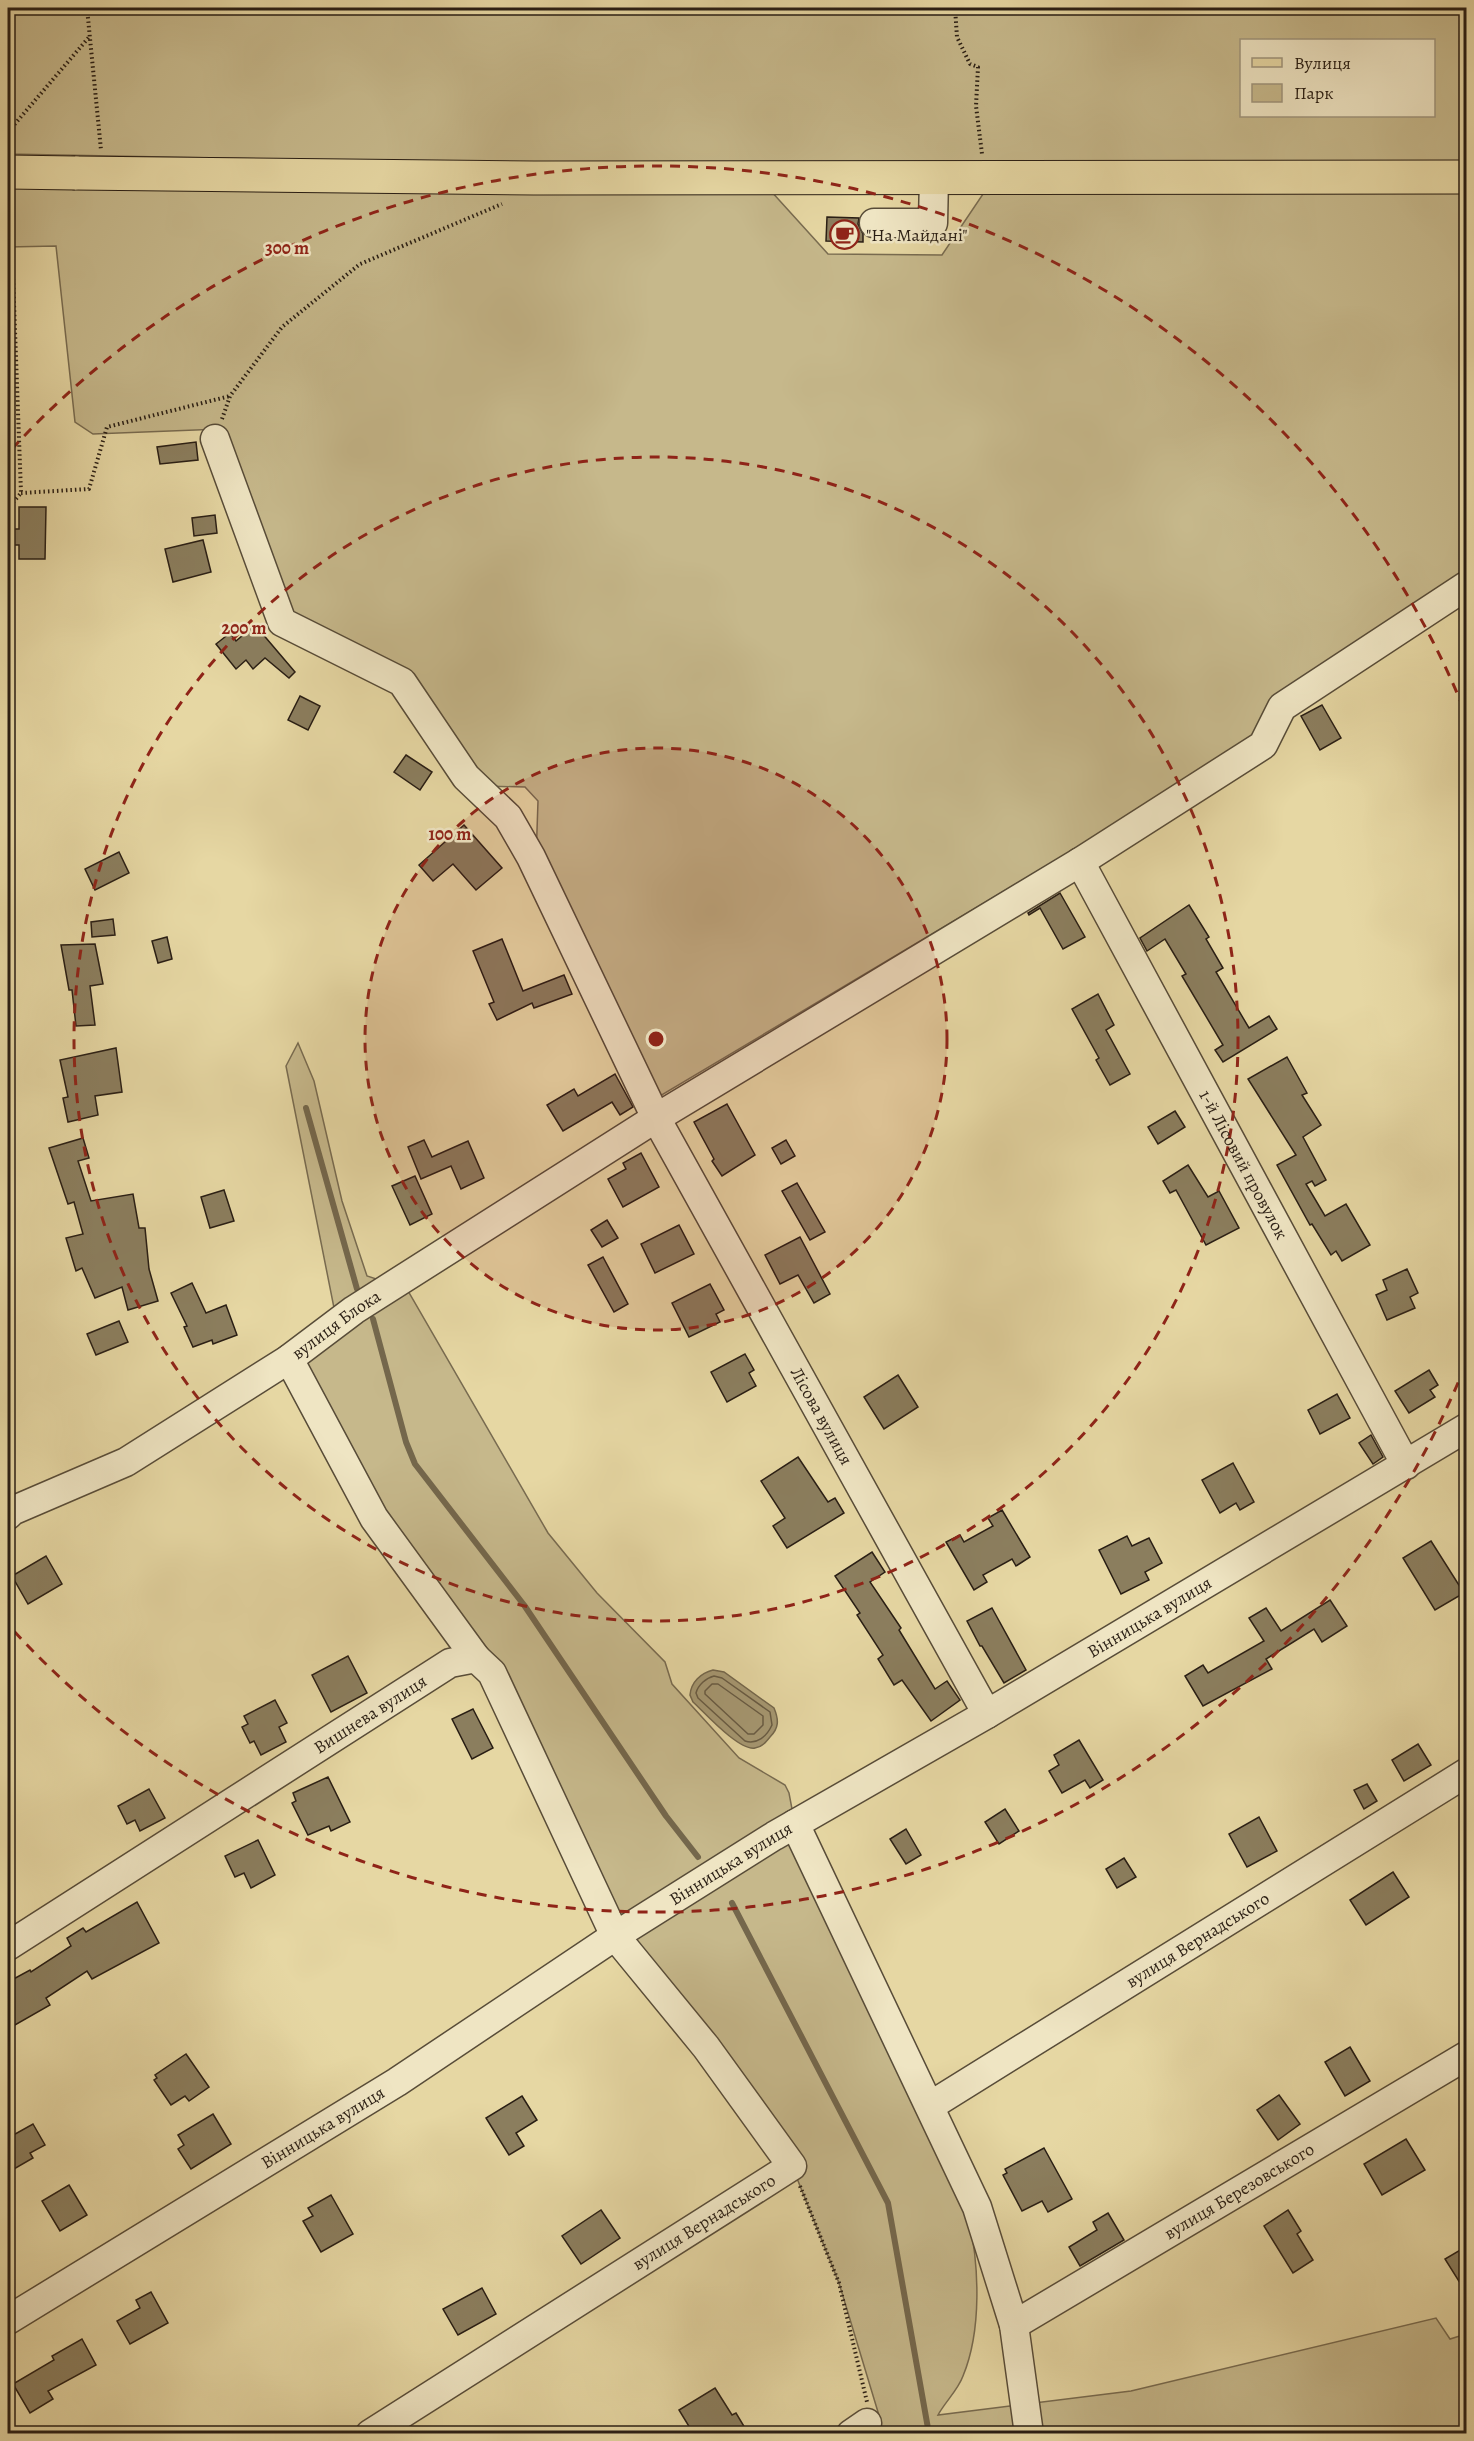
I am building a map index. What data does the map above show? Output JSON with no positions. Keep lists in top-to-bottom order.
{
  "streets": {
    "street": [
      "1-й Лісовий провулок",
      "вулиця Блока",
      "Лісова вулиця",
      "Вінницька вулиця",
      "Вишнева вулиця",
      "вулиця Вернадського",
      "вулиця Березовського"
    ]
  },
  "crossings": [
    ["1-й Лісовий провулок", "вулиця Блока"],
    ["1-й Лісовий провулок", "Вінницька вулиця"],
    ["вулиця Блока", "Лісова вулиця"],
    ["Лісова вулиця", "Вінницька вулиця"],
    ["Вінницька вулиця", "вулиця Вернадського"]
  ],
  "places": {
    "cafe": ["\"На Майдані\""]
  },
  "legend": ["Вулиця", "Парк"],
  "rings": ["300 m", "200 m", "100 m"]
}
